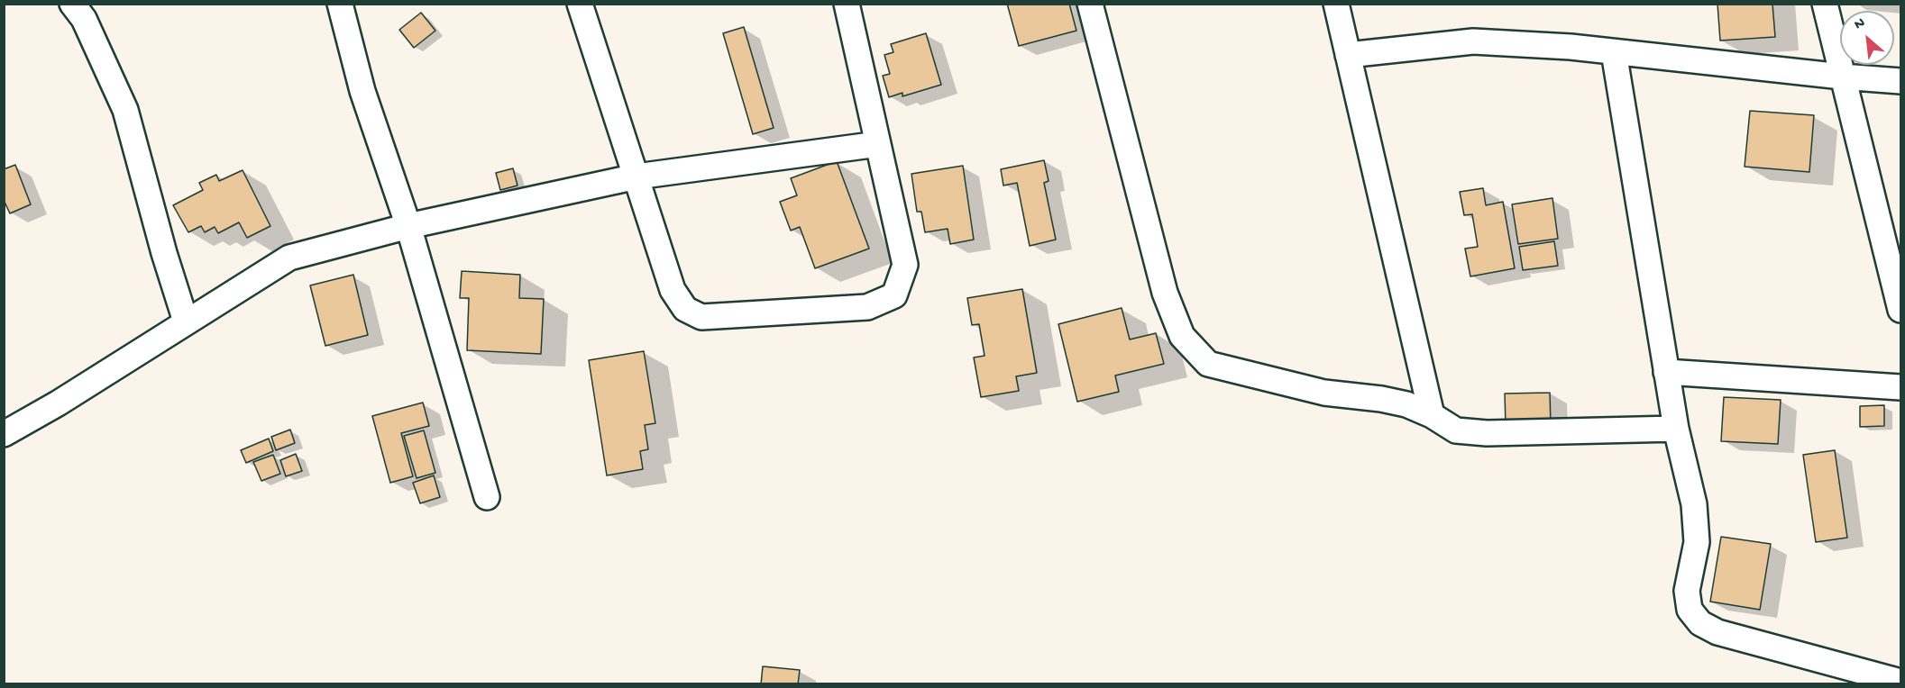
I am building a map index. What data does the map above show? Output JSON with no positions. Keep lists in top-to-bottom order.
{
  "north": "top left"
}
